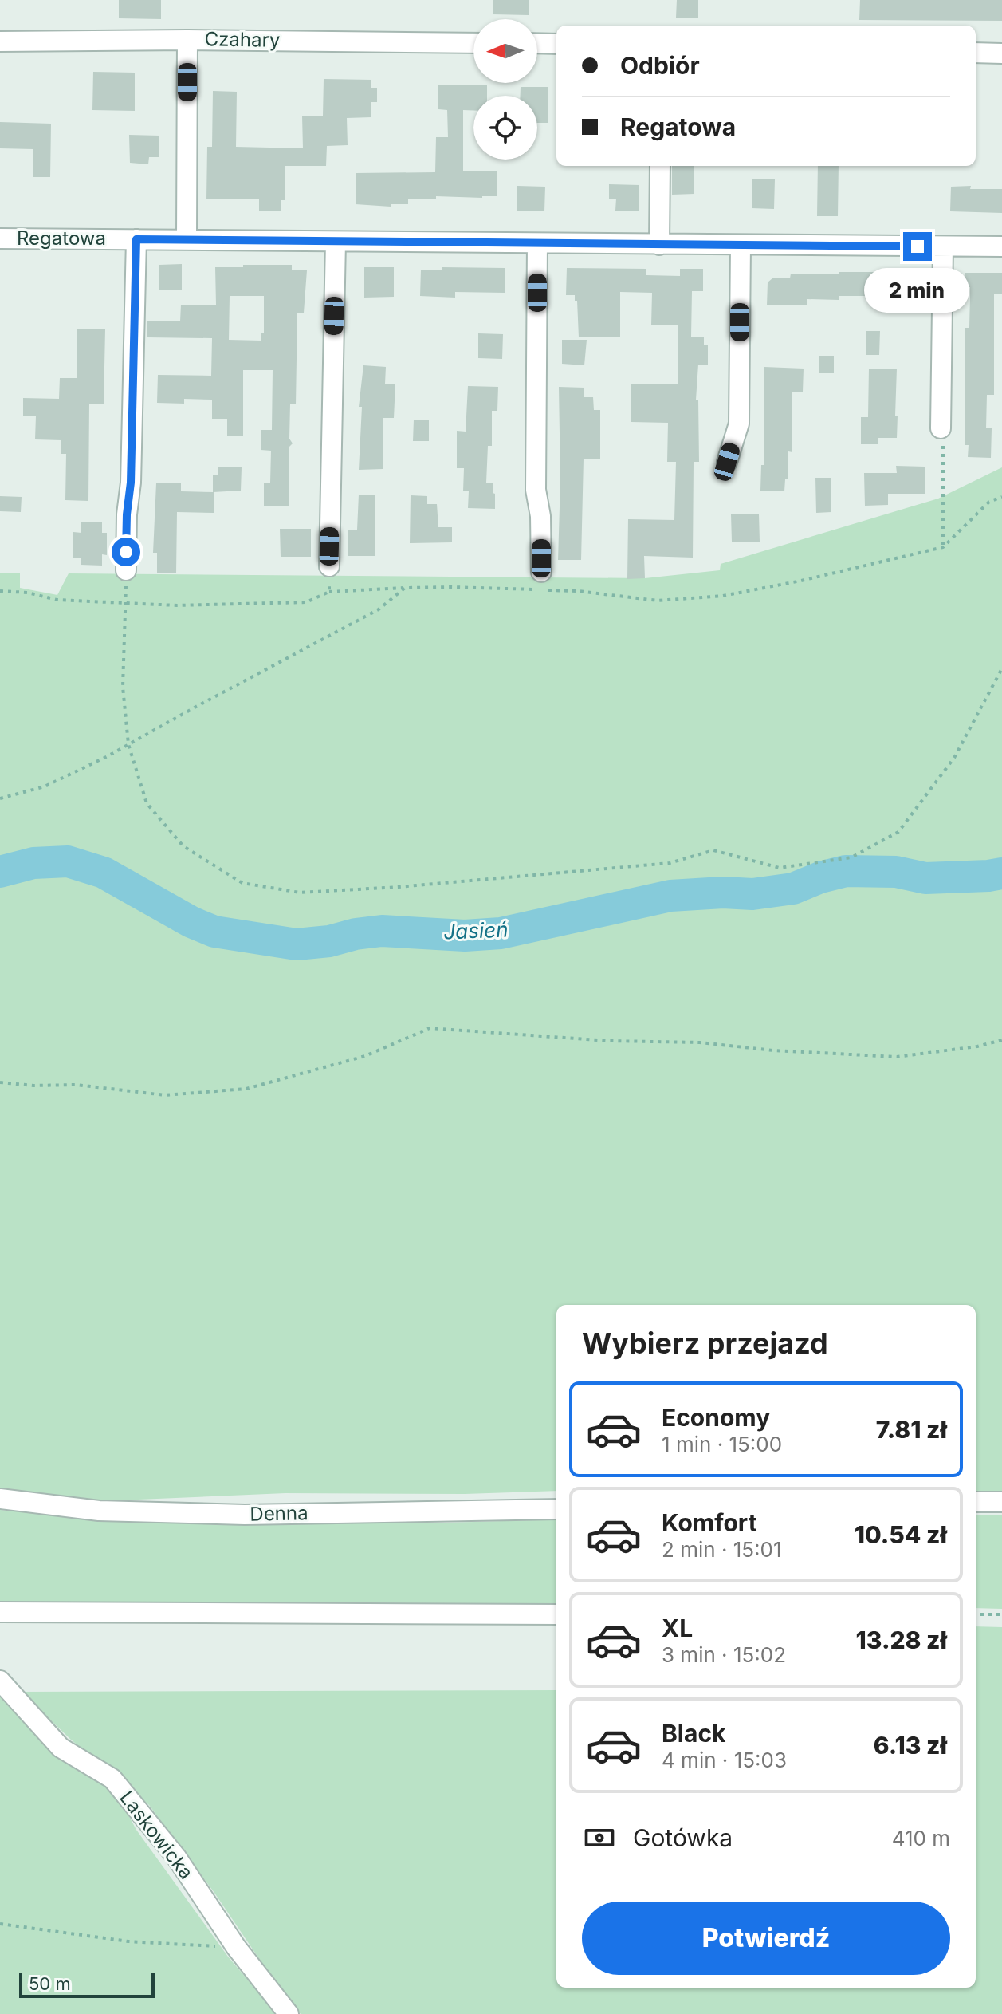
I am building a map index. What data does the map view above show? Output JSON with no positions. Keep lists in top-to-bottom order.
{
  "streets": {
    "street": [
      "Czahary",
      "Regatowa",
      "Denna",
      "Laskowicka"
    ]
  },
  "water": ["Jasień"],
  "scale_bar": "50 m",
  "north": "left",
  "page": {
    "banner": ["Odbiór", "Regatowa"],
    "bubble": "2 min",
    "heading": "Wybierz przejazd",
    "list": [
      {
        "name": "Economy",
        "note": "1 min · 15:00",
        "value": "7.81 zł"
      },
      {
        "name": "Komfort",
        "note": "2 min · 15:01",
        "value": "10.54 zł"
      },
      {
        "name": "XL",
        "note": "3 min · 15:02",
        "value": "13.28 zł"
      },
      {
        "name": "Black",
        "note": "4 min · 15:03",
        "value": "6.13 zł"
      }
    ],
    "pay": ["Gotówka", "410 m"],
    "buttons": "Potwierdź",
    "scale": "50 m"
  }
}
